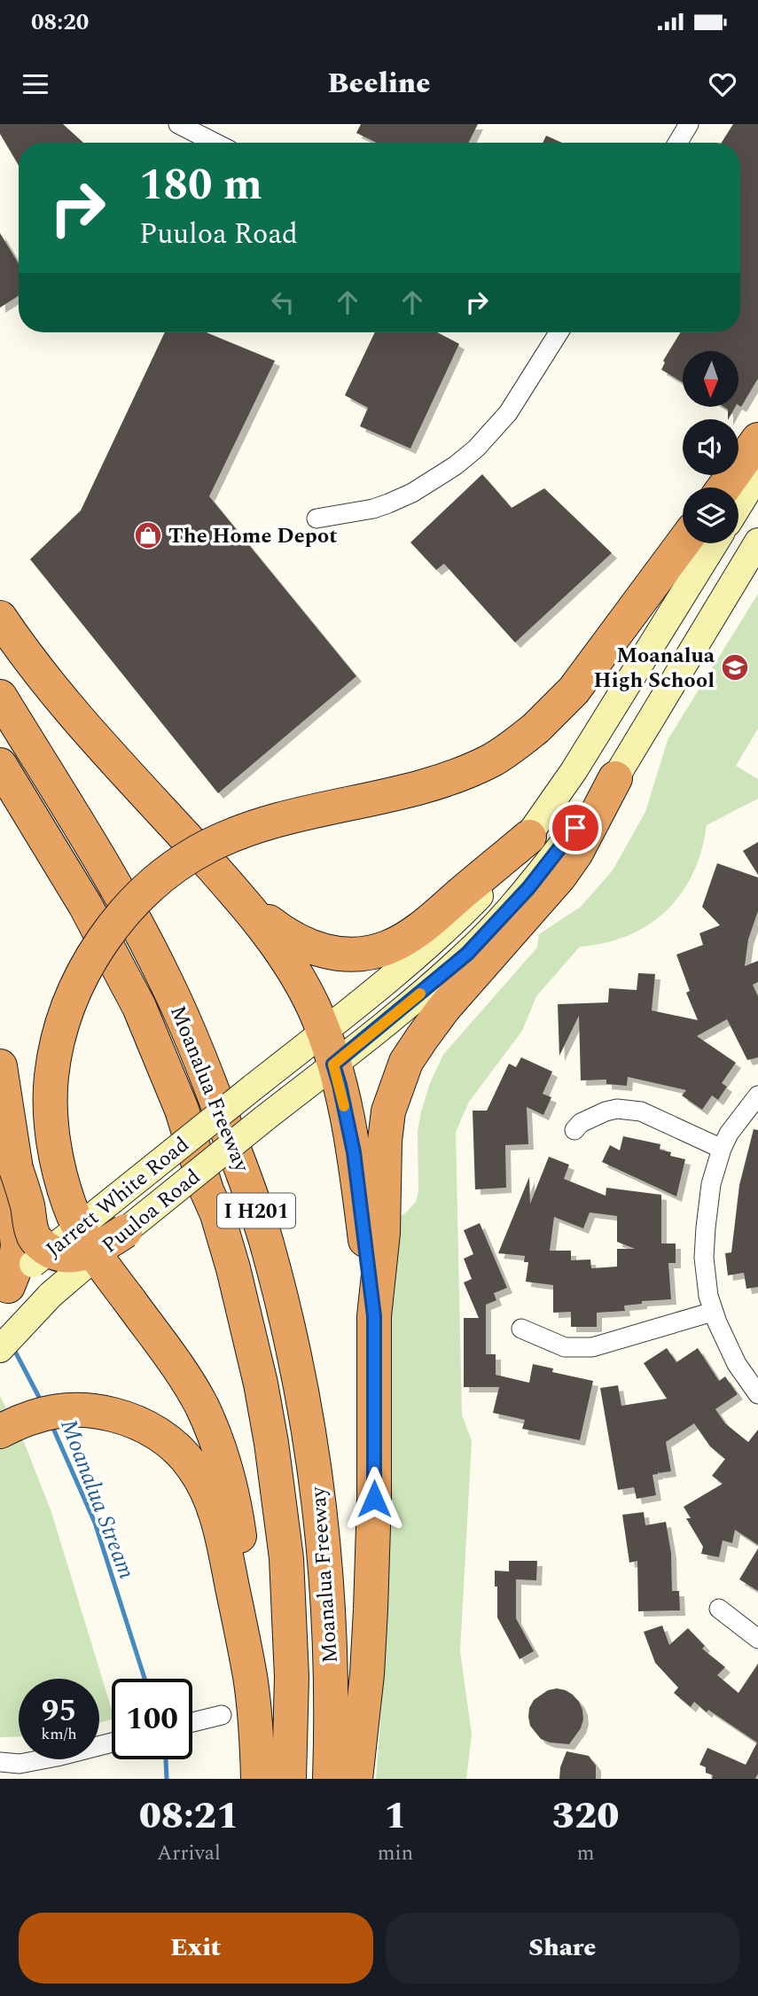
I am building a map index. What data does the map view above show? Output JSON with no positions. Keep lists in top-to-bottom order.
{
  "streets": {
    "highway": ["Moanalua Freeway", "I H201"],
    "main road": ["Jarrett White Road", "Puuloa Road"]
  },
  "water": ["Moanalua Stream"],
  "places": {
    "shop": ["The Home Depot"],
    "school or university": ["Moanalua High School"]
  },
  "north": "bottom",
  "page": {
    "status": "08:20",
    "header": "Beeline",
    "turn": ["180 m", "Puuloa Road"],
    "speed": "95 km/h",
    "limit": "100",
    "eta": [
      "08:21",
      "Arrival",
      "1",
      "min",
      "320",
      "m"
    ],
    "buttons": ["Exit", "Share"]
  }
}
